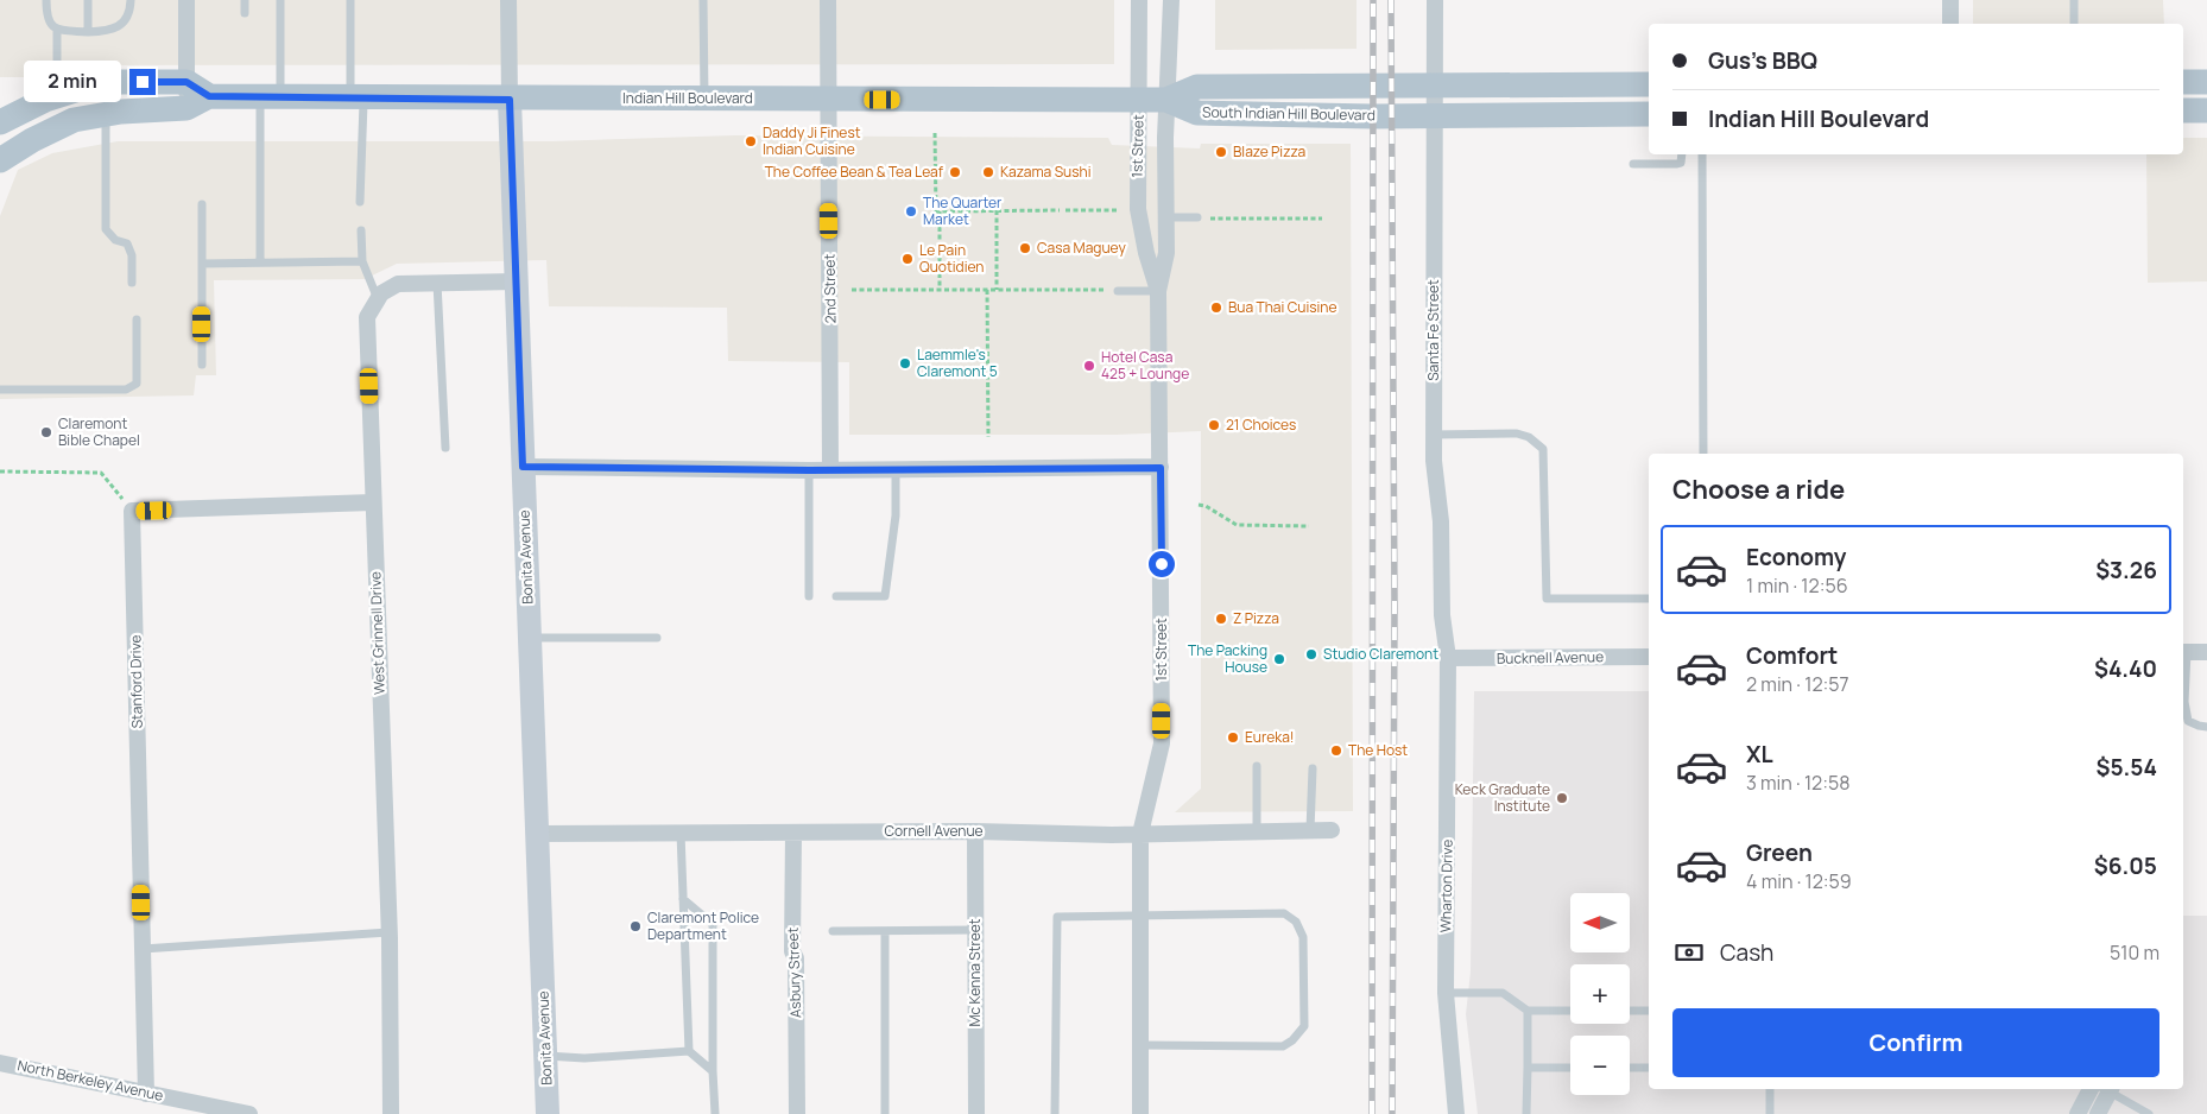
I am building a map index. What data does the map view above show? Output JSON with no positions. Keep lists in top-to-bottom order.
{
  "streets": {
    "main road": ["Indian Hill Boulevard", "South Indian Hill Boulevard", "Bonita Avenue"],
    "street": [
      "1st Street",
      "2nd Street",
      "Santa Fe Street",
      "West Grinnell Drive",
      "Bucknell Avenue",
      "Stanford Drive",
      "Cornell Avenue",
      "Wharton Drive",
      "Asbury Street",
      "Mc Kenna Street",
      "North Berkeley Avenue"
    ]
  },
  "crossings": [
    ["Indian Hill Boulevard", "South Indian Hill Boulevard"],
    ["Indian Hill Boulevard", "1st Street"],
    ["Indian Hill Boulevard", "2nd Street"],
    ["Indian Hill Boulevard", "Bonita Avenue"],
    ["South Indian Hill Boulevard", "1st Street"],
    ["South Indian Hill Boulevard", "Santa Fe Street"],
    ["1st Street", "Cornell Avenue"],
    ["Santa Fe Street", "Bucknell Avenue"],
    ["Santa Fe Street", "Wharton Drive"],
    ["Bonita Avenue", "Cornell Avenue"],
    ["Bucknell Avenue", "Wharton Drive"],
    ["Stanford Drive", "North Berkeley Avenue"],
    ["Cornell Avenue", "Asbury Street"],
    ["Cornell Avenue", "Mc Kenna Street"]
  ],
  "places": [
    "Daddy Ji Finest Indian Cuisine",
    "Blaze Pizza",
    "The Coffee Bean & Tea Leaf",
    "Kazama Sushi",
    "The Quarter Market",
    "Casa Maguey",
    "Le Pain Quotidien",
    "Bua Thai Cuisine",
    "Laemmle's Claremont 5",
    "Hotel Casa 425 + Lounge",
    "21 Choices",
    "Claremont Bible Chapel",
    "Z Pizza",
    "Studio Claremont",
    "The Packing House",
    "Eureka!",
    "The Host",
    "Keck Graduate Institute",
    "Claremont Police Department"
  ],
  "north": "left",
  "page": {
    "banner": ["Gus's BBQ", "Indian Hill Boulevard"],
    "bubble": "2 min",
    "heading": "Choose a ride",
    "list": [
      {
        "name": "Economy",
        "note": "1 min · 12:56",
        "value": "$3.26"
      },
      {
        "name": "Comfort",
        "note": "2 min · 12:57",
        "value": "$4.40"
      },
      {
        "name": "XL",
        "note": "3 min · 12:58",
        "value": "$5.54"
      },
      {
        "name": "Green",
        "note": "4 min · 12:59",
        "value": "$6.05"
      }
    ],
    "map_buttons": ["+", "−"],
    "pay": ["Cash", "510 m"],
    "buttons": "Confirm"
  }
}
